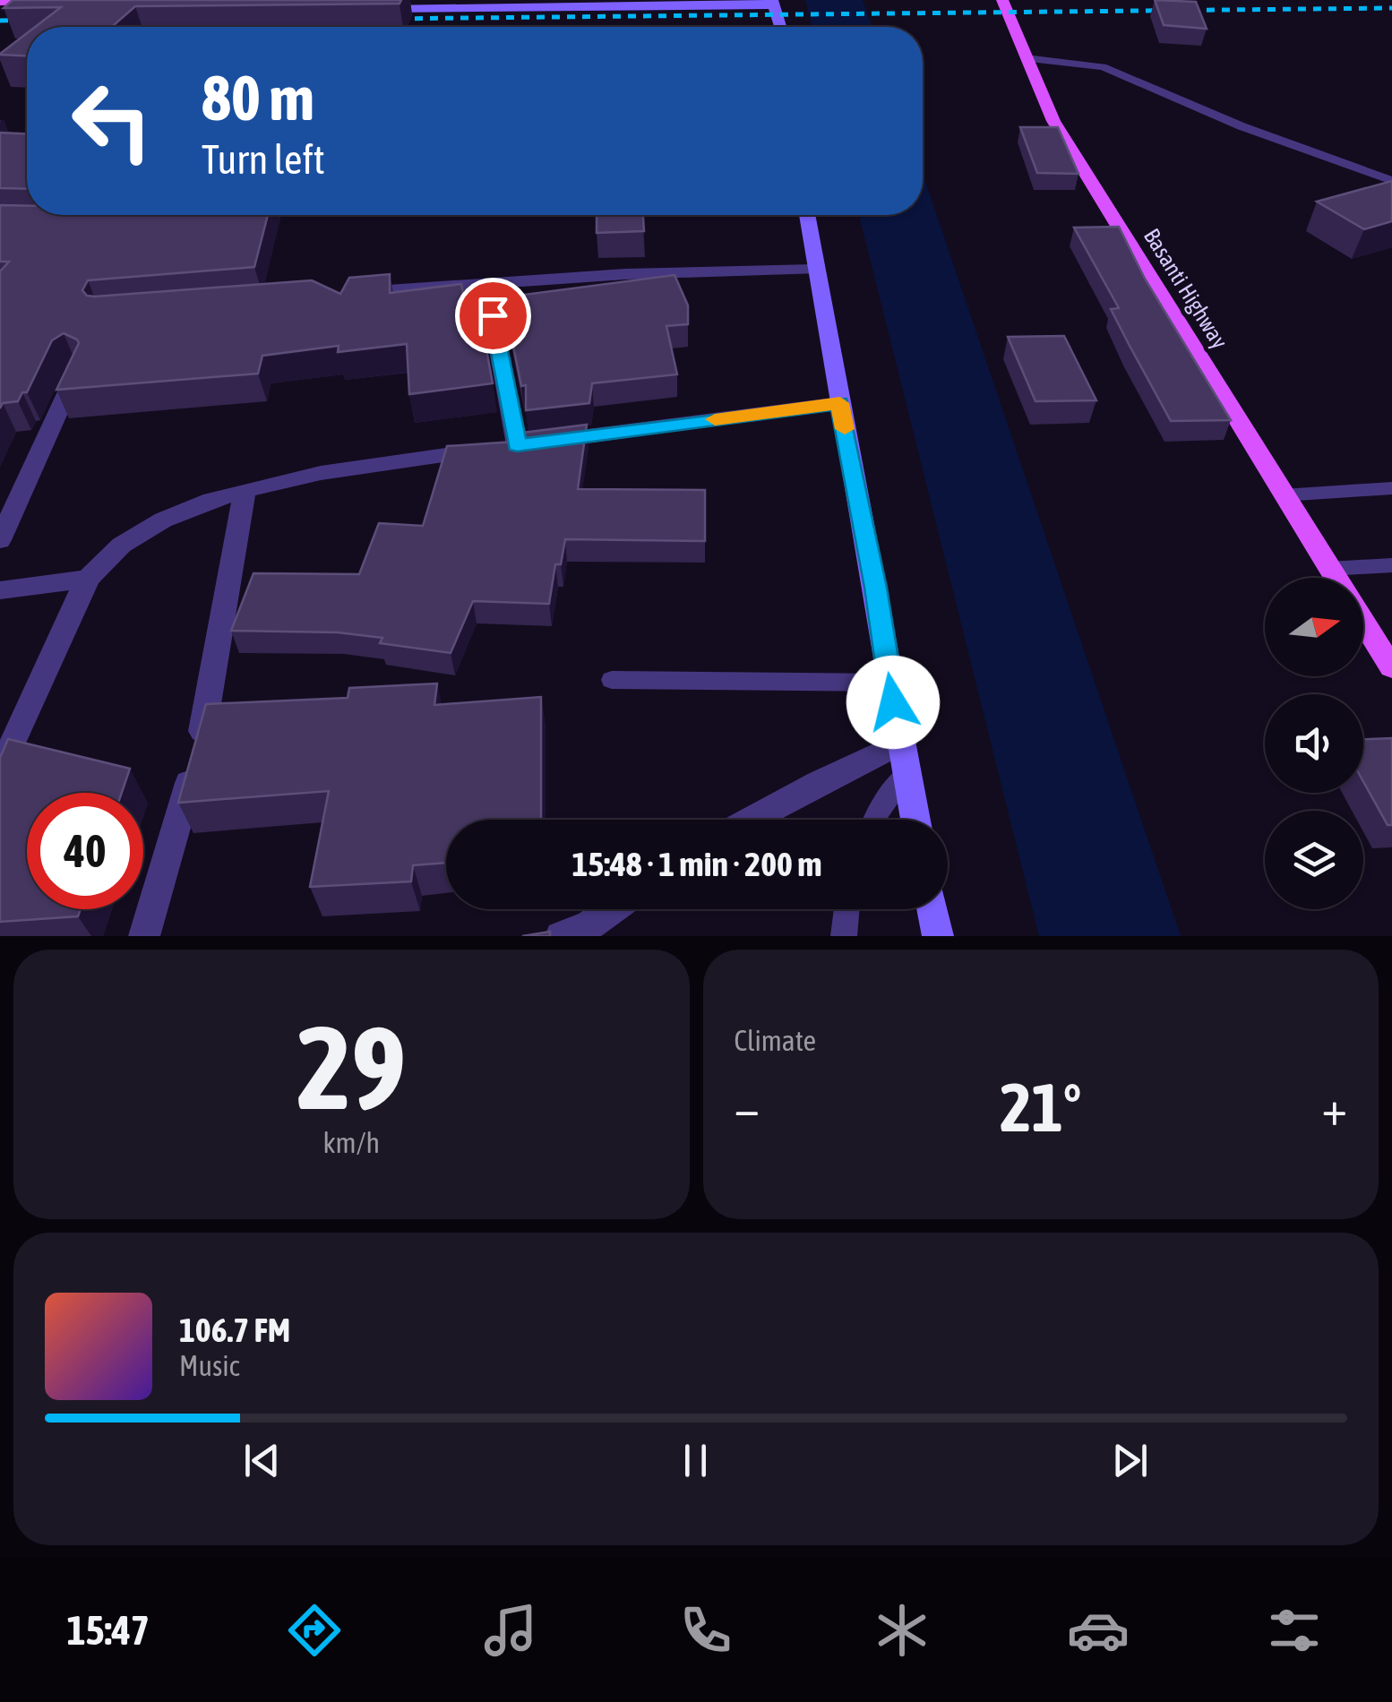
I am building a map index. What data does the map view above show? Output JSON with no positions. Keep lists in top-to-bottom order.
{
  "streets": {
    "main road": ["Basanti Highway"]
  },
  "north": "right",
  "page": {
    "turn": ["80 m", "Turn left"],
    "limit": "40",
    "trip": "15:48 · 1 min · 200 m",
    "tile": [
      ["29", "km/h"],
      "Climate"
    ],
    "heat": ["−", "21°", "+"],
    "song": ["106.7 FM", "Music"],
    "tabs": "15:47"
  }
}
